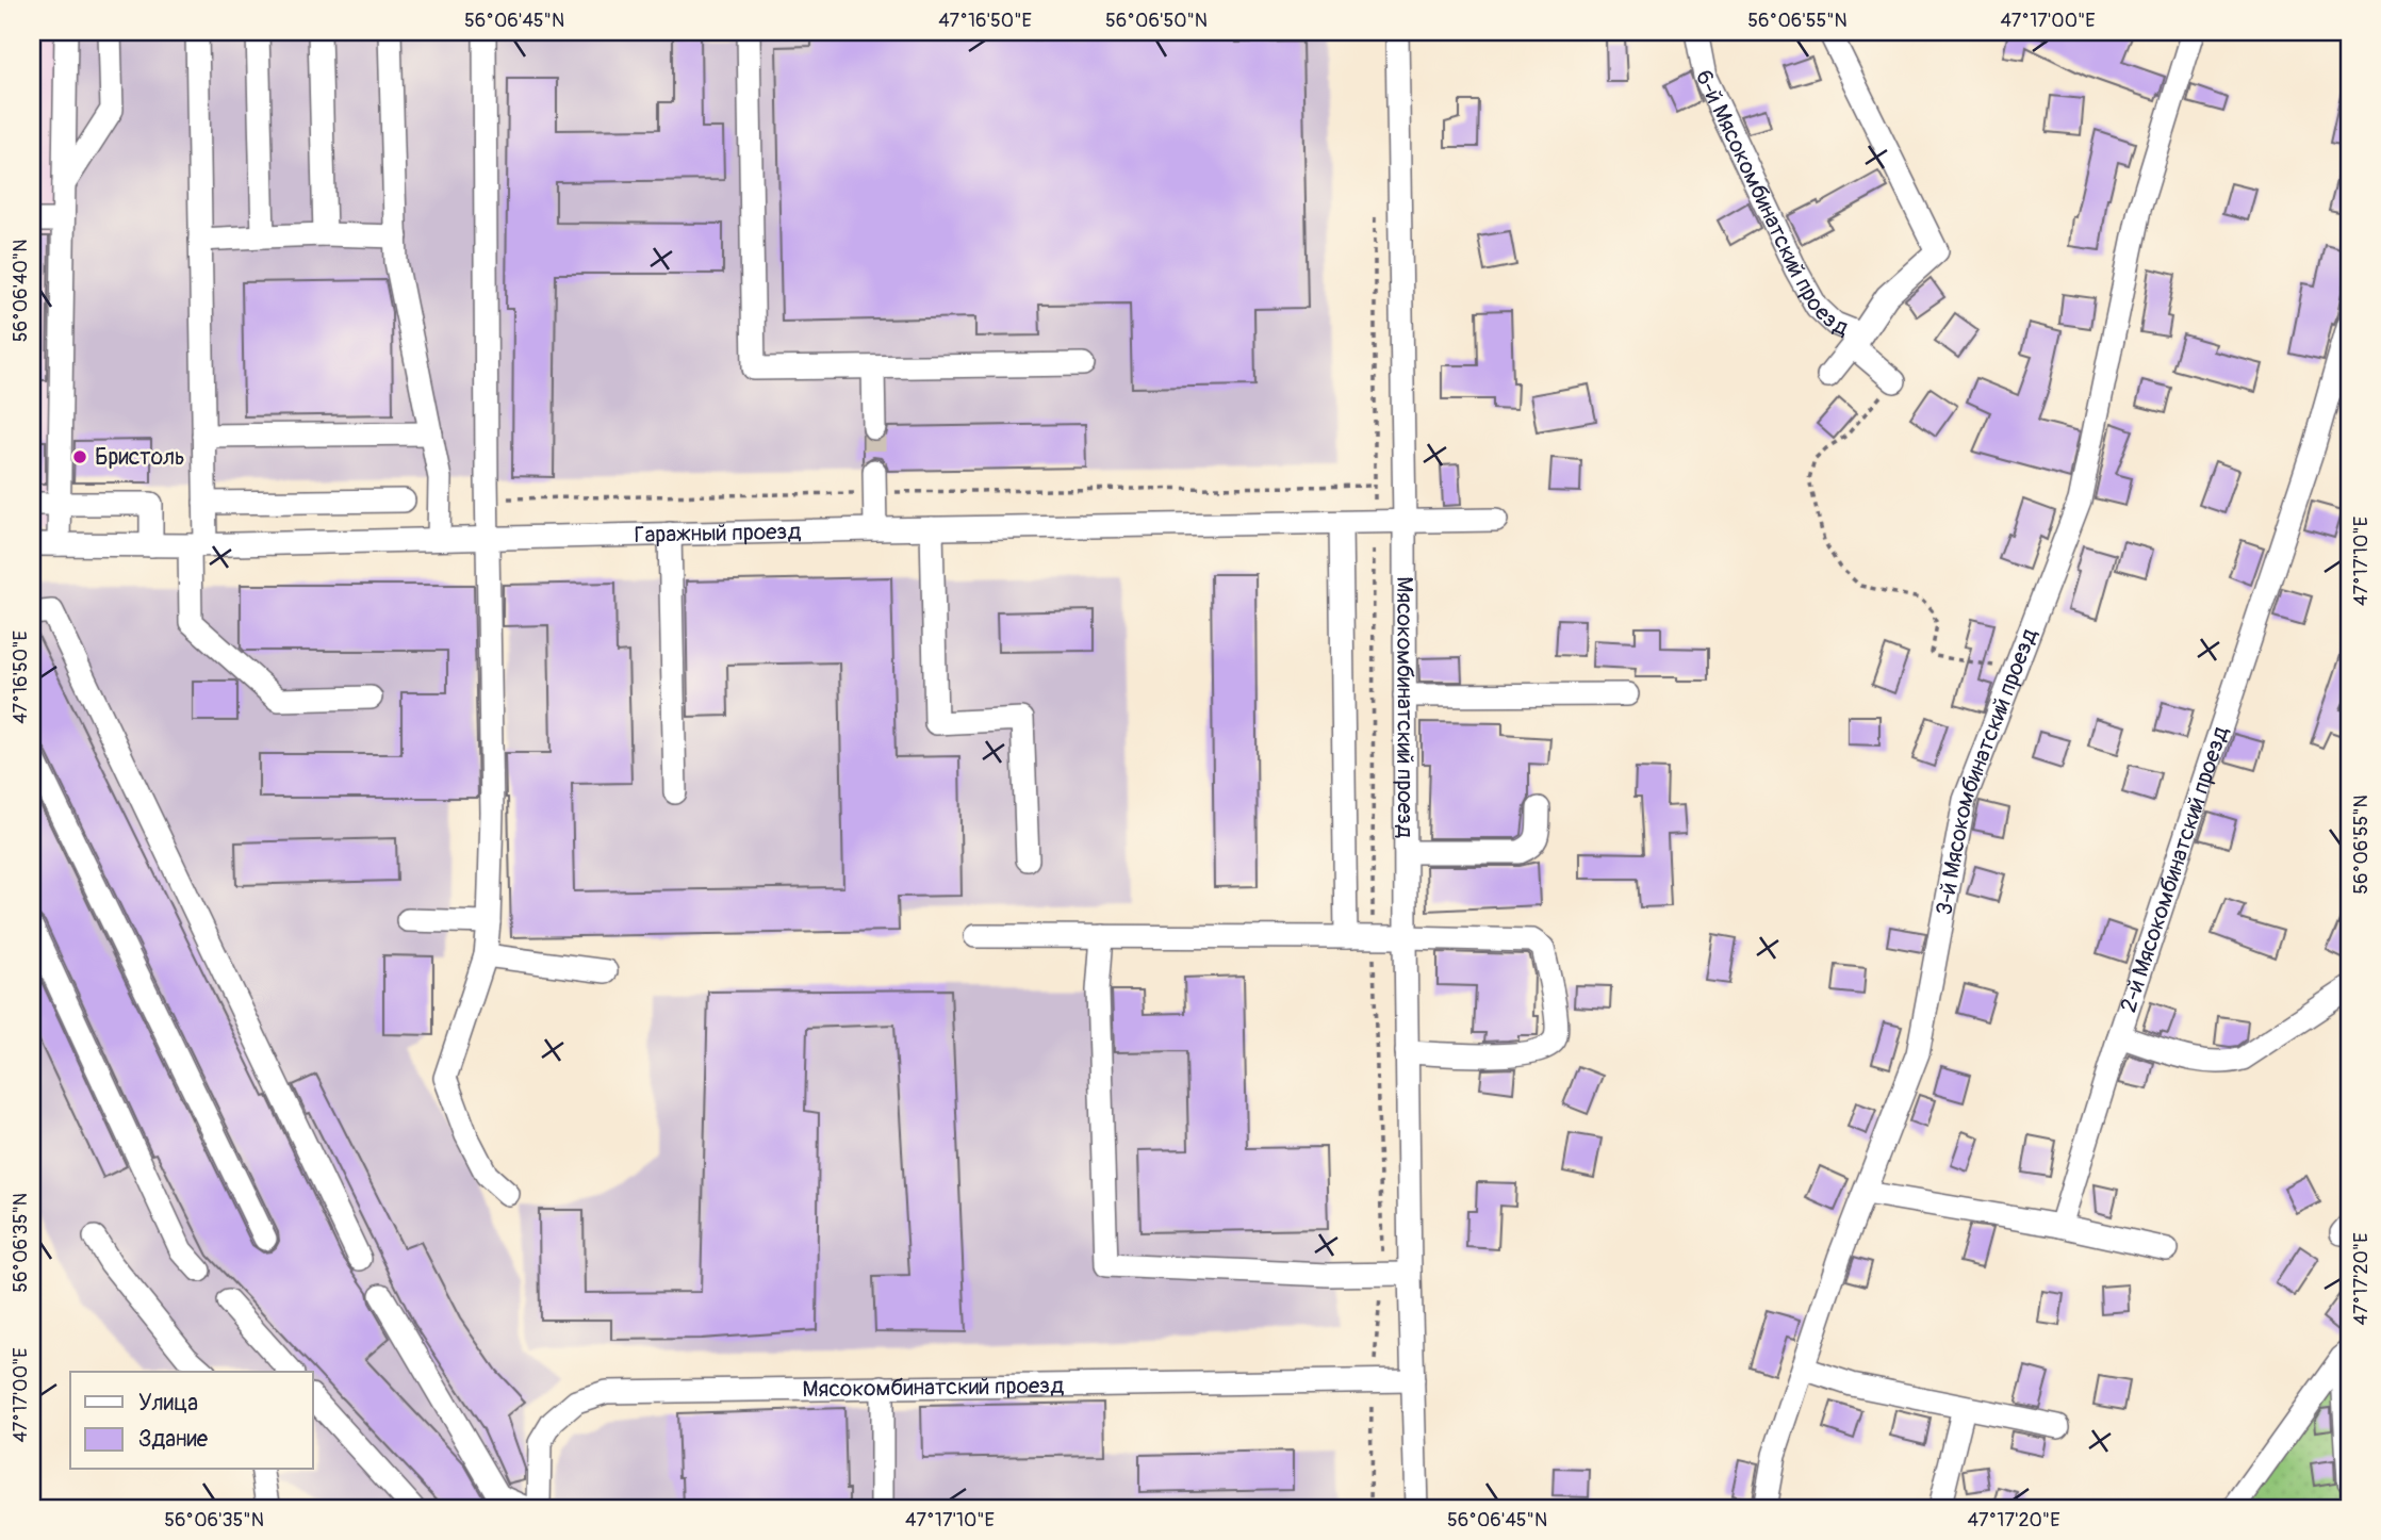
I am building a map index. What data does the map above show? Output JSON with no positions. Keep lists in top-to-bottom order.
{
  "streets": {
    "street": [
      "6-й Мясокомбинатский проезд",
      "Гаражный проезд",
      "Мясокомбинатский проезд",
      "3-й Мясокомбинатский проезд",
      "2-й Мясокомбинатский проезд"
    ]
  },
  "crossings": [
    ["Гаражный проезд", "Мясокомбинатский проезд"]
  ],
  "places": ["Бристоль"],
  "legend": ["Улица", "Здание"],
  "coordinates": [
    "56°06'45\"N",
    "47°16'50\"E",
    "56°06'50\"N",
    "56°06'55\"N",
    "47°17'00\"E",
    "56°06'40\"N",
    "47°17'10\"E",
    "56°06'35\"N",
    "47°17'20\"E"
  ]
}
